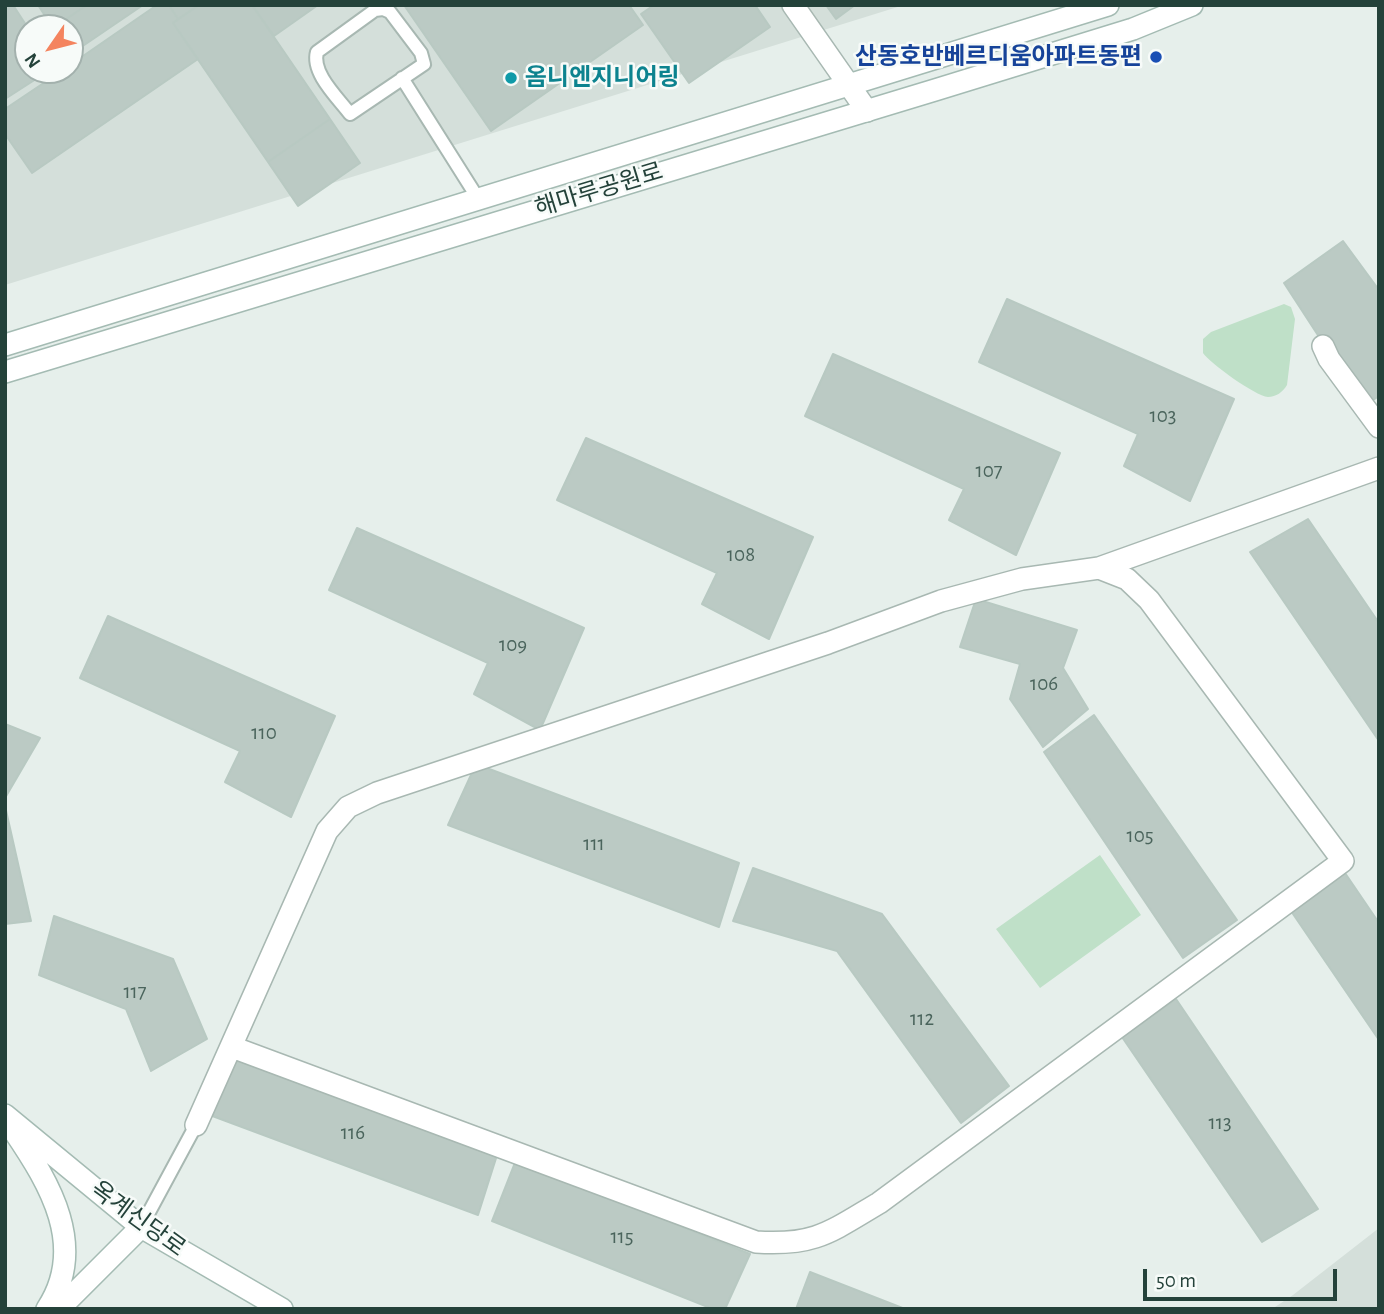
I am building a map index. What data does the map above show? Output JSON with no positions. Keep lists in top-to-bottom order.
{
  "streets": {
    "street": ["해마루공원로", "옥계신당로"]
  },
  "places": ["산동호반베르디움아파트동편", "옴니엔지니어링"],
  "house_numbers": [
    "103",
    "107",
    "108",
    "109",
    "106",
    "110",
    "105",
    "111",
    "117",
    "112",
    "113",
    "116",
    "115"
  ],
  "scale_bar": "50 m",
  "north": "bottom left"
}
